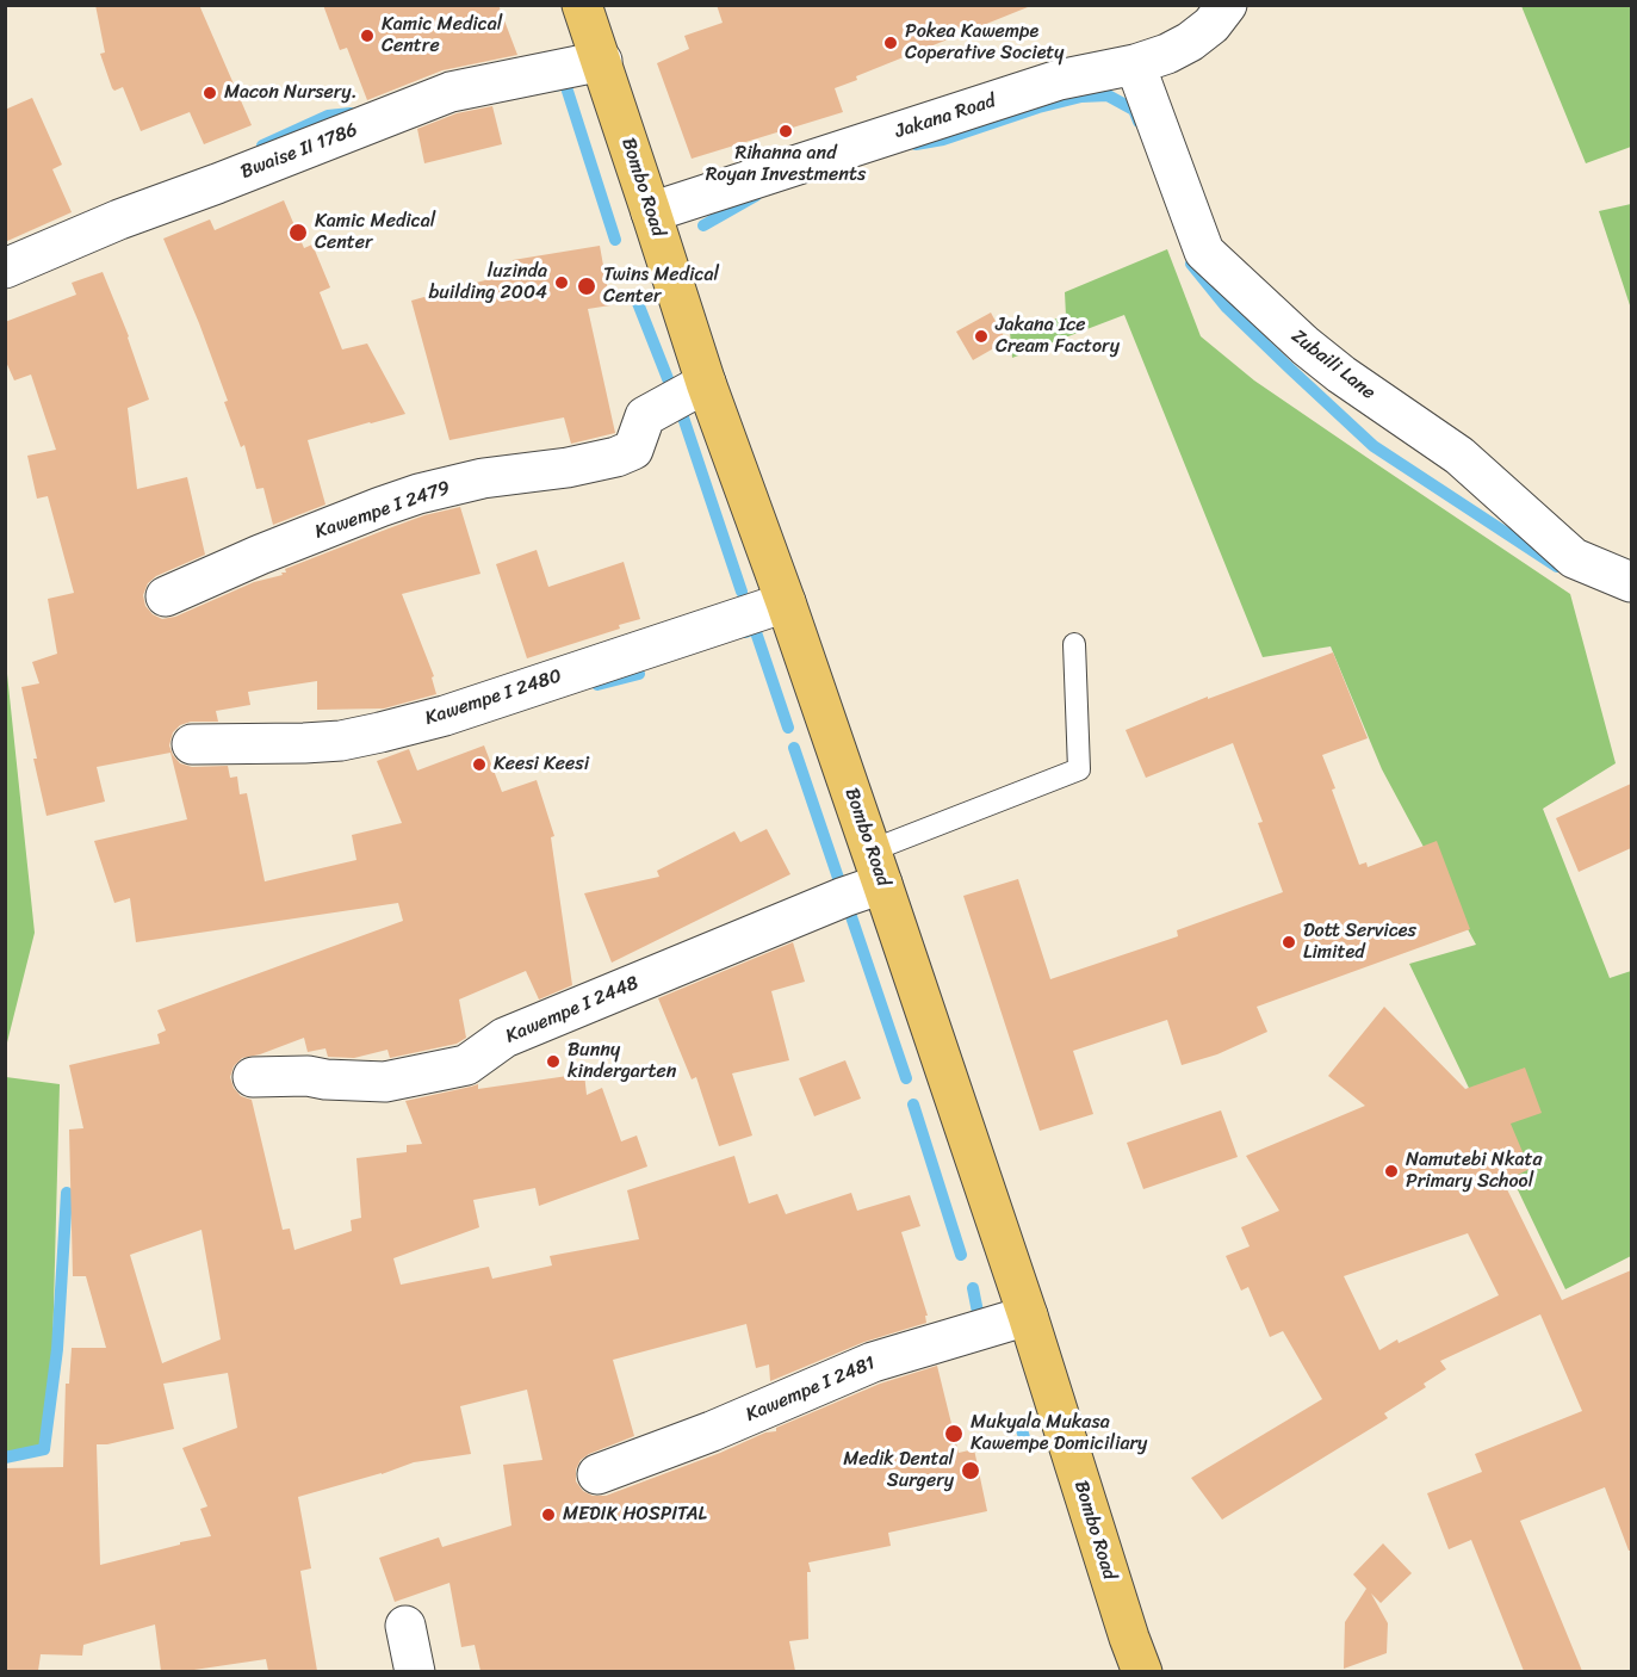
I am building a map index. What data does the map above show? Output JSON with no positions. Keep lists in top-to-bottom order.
{
  "streets": {
    "main road": ["Bombo Road"],
    "street": [
      "Jakana Road",
      "Bwaise II 1786",
      "Zubaili Lane",
      "Kawempe I 2479",
      "Kawempe I 2480",
      "Kawempe I 2448",
      "Kawempe I 2481"
    ]
  },
  "crossings": [
    ["Jakana Road", "Bombo Road"],
    ["Jakana Road", "Zubaili Lane"],
    ["Bwaise II 1786", "Bombo Road"],
    ["Bombo Road", "Kawempe I 2479"],
    ["Bombo Road", "Kawempe I 2480"],
    ["Bombo Road", "Kawempe I 2448"],
    ["Bombo Road", "Kawempe I 2481"]
  ],
  "places": [
    "Kamic Medical Centre",
    "Pokea Kawempe Coperative Society",
    "Macon Nursery.",
    "Rihanna and Royan Investments",
    "Kamic Medical Center",
    "luzinda building 2004",
    "Twins Medical Center",
    "Jakana Ice Cream Factory",
    "Keesi Keesi",
    "Dott Services Limited",
    "Bunny kindergarten",
    "Namutebi Nkata Primary School",
    "Mukyala Mukasa Kawempe Domiciliary",
    "Medik Dental Surgery",
    "MEDIK HOSPITAL"
  ]
}
